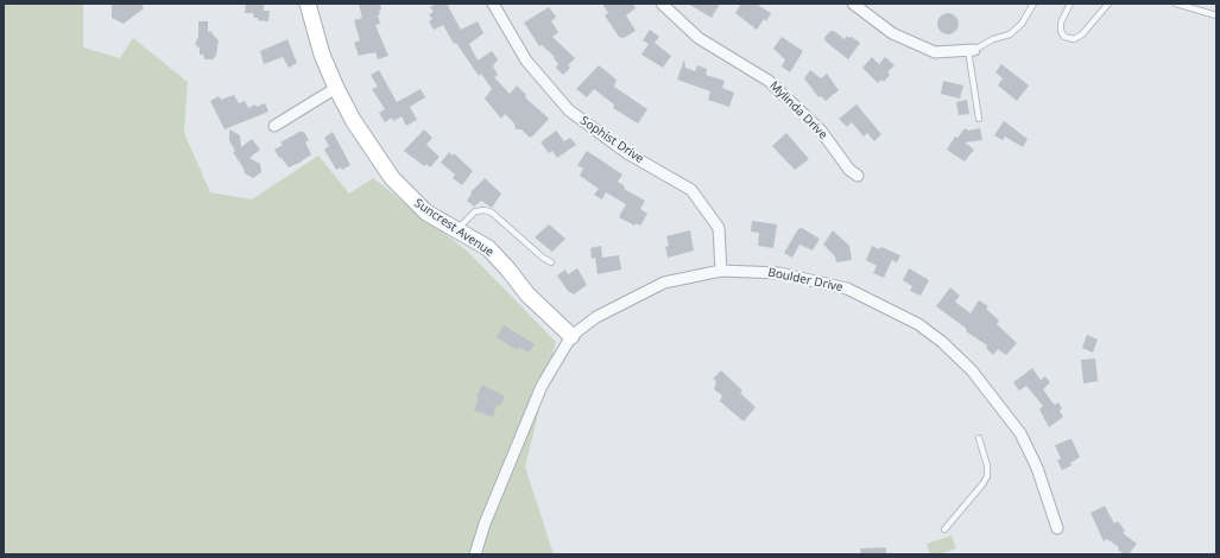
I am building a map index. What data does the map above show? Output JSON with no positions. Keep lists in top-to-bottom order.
{
  "streets": {
    "street": [
      "Mylinda Drive",
      "Sophist Drive",
      "Suncrest Avenue",
      "Boulder Drive"
    ]
  },
  "crossings": [
    ["Sophist Drive", "Boulder Drive"],
    ["Suncrest Avenue", "Boulder Drive"]
  ]
}
